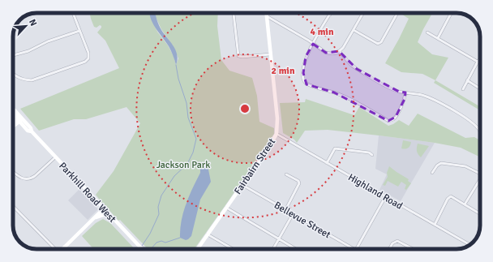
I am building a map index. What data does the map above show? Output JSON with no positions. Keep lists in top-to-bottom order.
{
  "streets": {
    "main road": ["Fairbairn Street", "Parkhill Road West"],
    "street": ["Highland Road", "Bellevue Street"]
  },
  "crossings": [
    ["Fairbairn Street", "Highland Road"],
    ["Fairbairn Street", "Bellevue Street"]
  ],
  "parks": ["Jackson Park"],
  "north": "top right",
  "rings": ["4 min", "2 min"]
}
